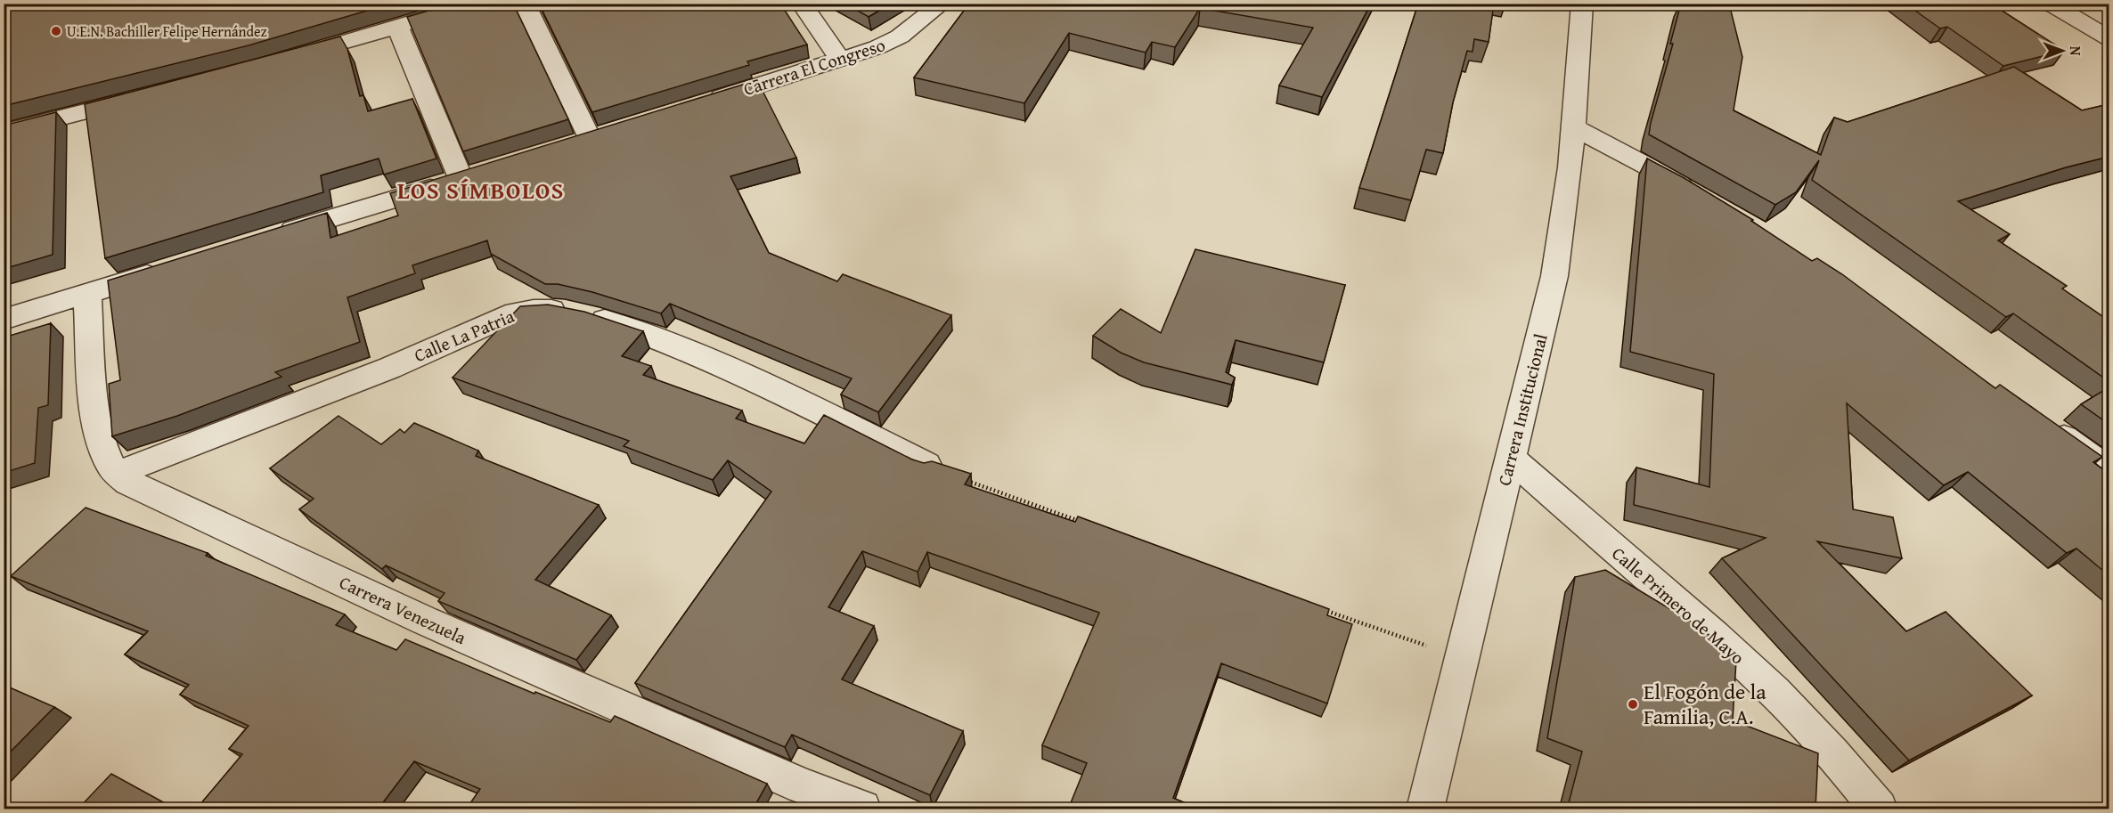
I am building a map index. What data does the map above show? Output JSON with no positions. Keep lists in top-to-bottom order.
{
  "streets": {
    "street": [
      "Carrera El Congreso",
      "Calle La Patria",
      "Carrera Institucional",
      "Calle Primero de Mayo",
      "Carrera Venezuela"
    ]
  },
  "crossings": [
    ["Calle La Patria", "Carrera Venezuela"],
    ["Carrera Institucional", "Calle Primero de Mayo"]
  ],
  "districts": ["LOS SÍMBOLOS"],
  "places": ["U.E.N. Bachiller Felipe Hernández", "El Fogón de la Familia, C.A."],
  "north": "right"
}
